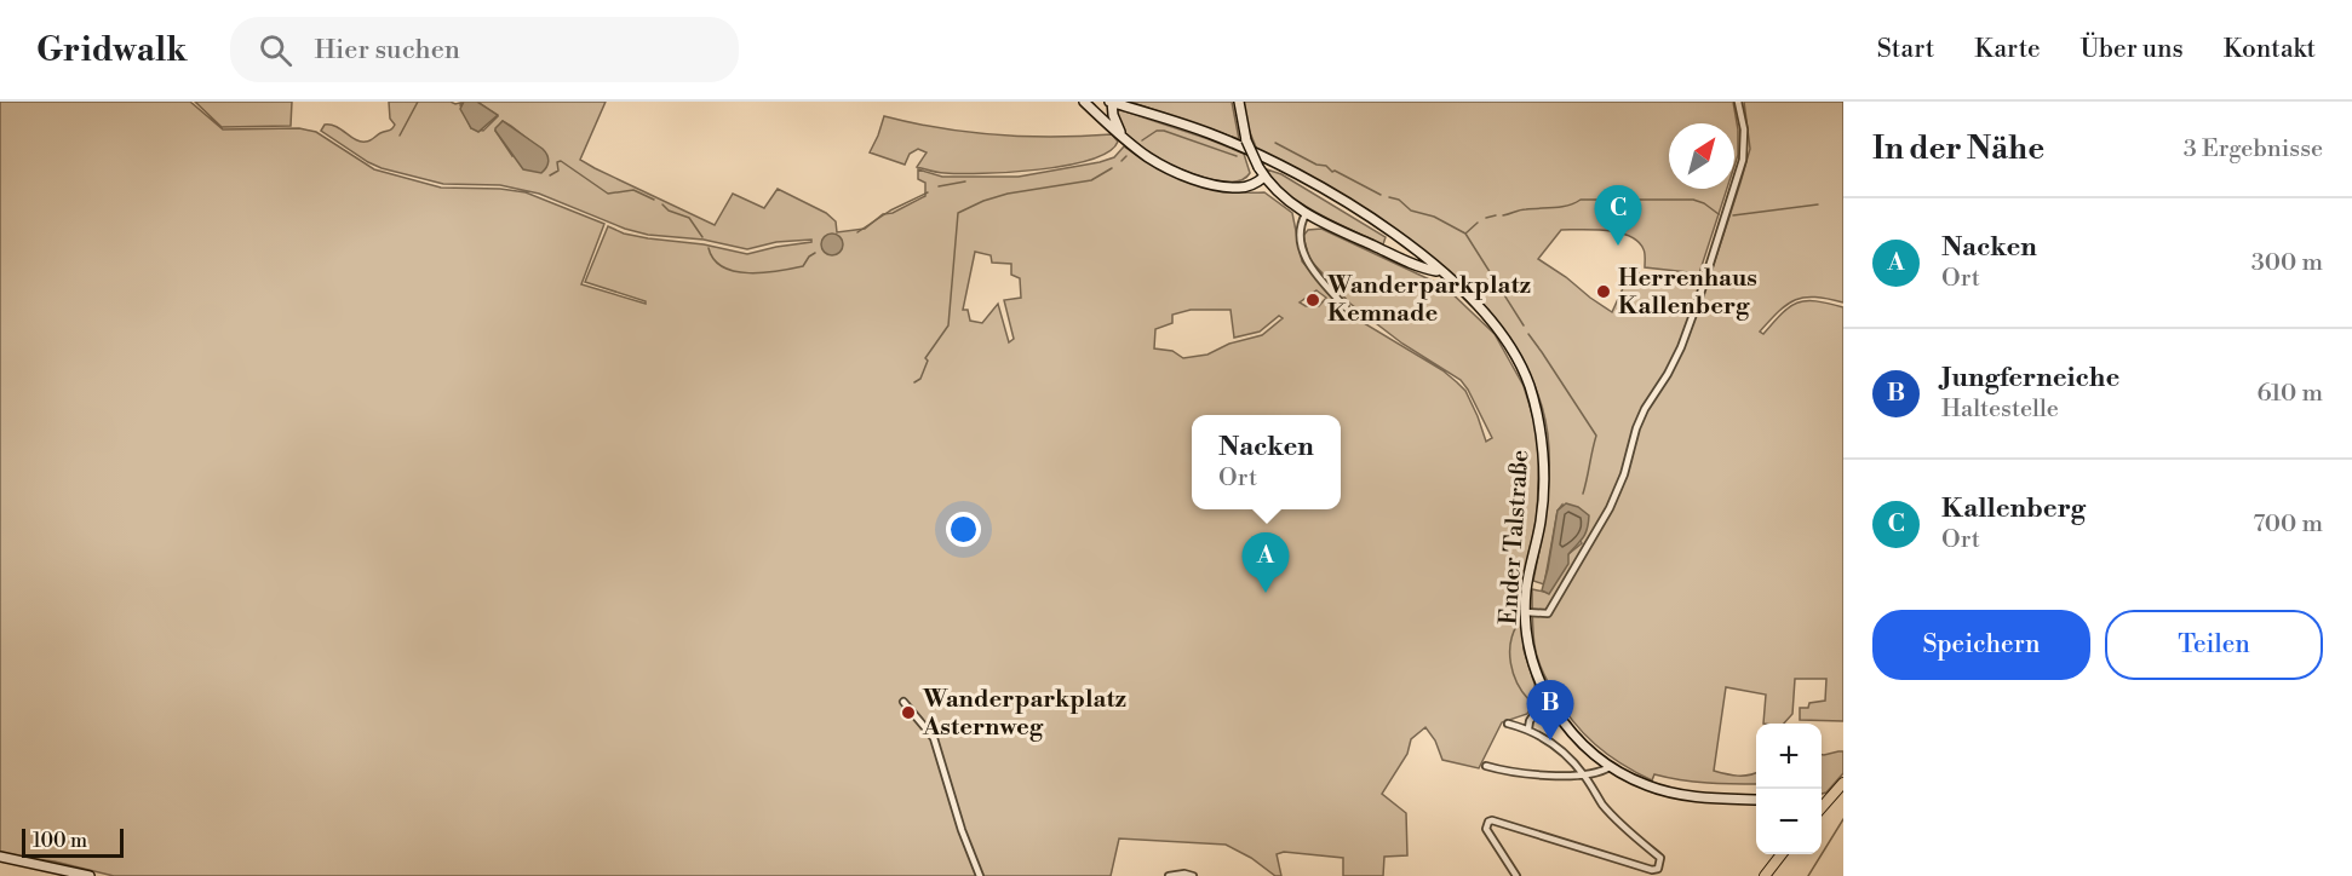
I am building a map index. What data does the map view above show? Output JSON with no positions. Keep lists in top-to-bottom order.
{
  "streets": {
    "main road": ["Ender Talstraße"]
  },
  "places": ["Herrenhaus Kallenberg", "Wanderparkplatz Kemnade", "Wanderparkplatz Asternweg"],
  "scale_bar": "100 m",
  "north": "top right",
  "page": {
    "header": "Gridwalk",
    "search": "Hier suchen",
    "nav": [
      "Start",
      "Karte",
      "Über uns",
      "Kontakt"
    ],
    "heading": ["In der Nähe", "3 Ergebnisse"],
    "pins": ["C", "A", "B"],
    "list": [
      {
        "mark": "A",
        "name": "Nacken",
        "note": "Ort",
        "value": "300 m"
      },
      {
        "mark": "B",
        "name": "Jungferneiche",
        "note": "Haltestelle",
        "value": "610 m"
      },
      {
        "mark": "C",
        "name": "Kallenberg",
        "note": "Ort",
        "value": "700 m"
      }
    ],
    "popup": ["Nacken", "Ort"],
    "buttons": ["Speichern", "Teilen"],
    "map_buttons": ["+", "−"],
    "scale": "100 m"
  }
}
